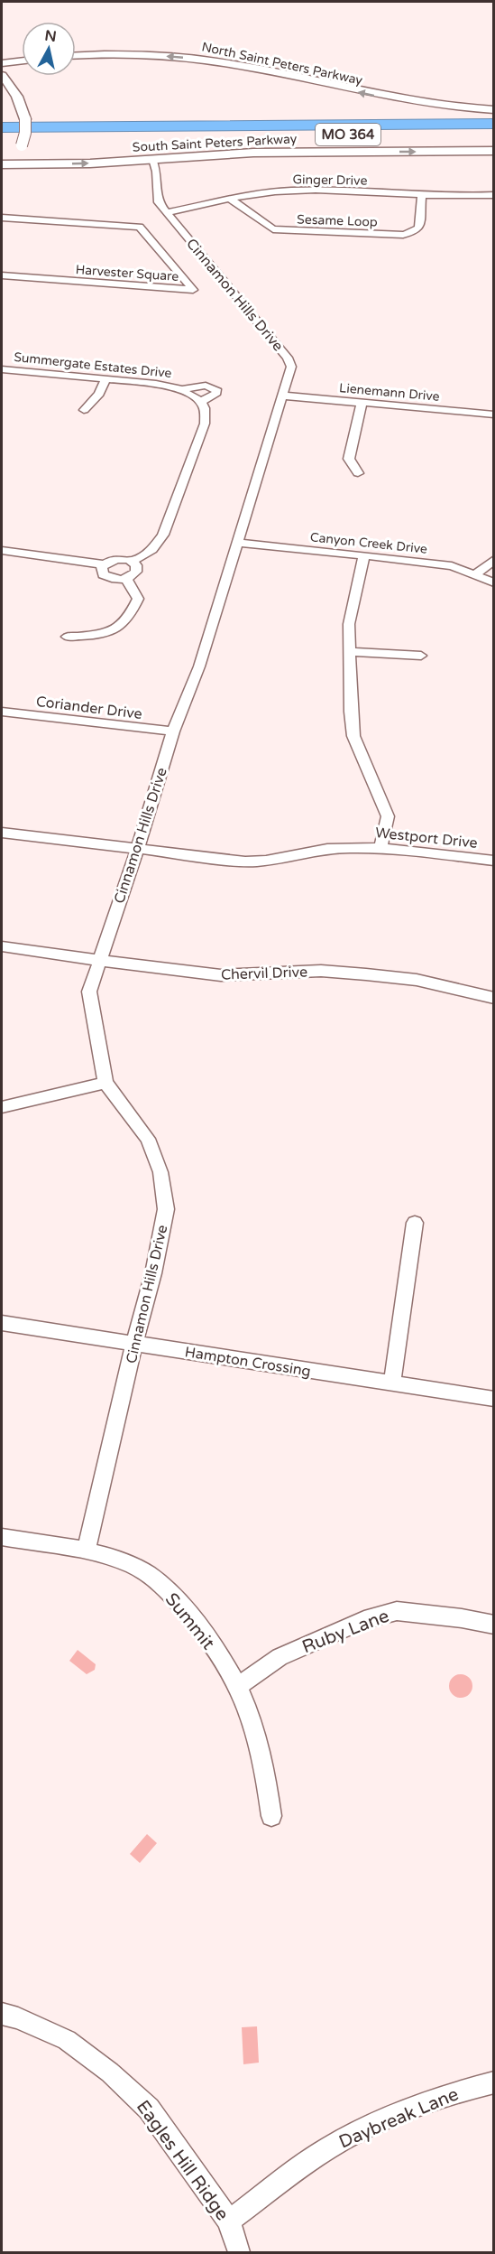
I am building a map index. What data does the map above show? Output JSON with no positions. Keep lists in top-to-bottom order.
{
  "streets": {
    "highway": ["MO 364"],
    "main road": ["North Saint Peters Parkway", "South Saint Peters Parkway"],
    "street": [
      "Ginger Drive",
      "Sesame Loop",
      "Harvester Square",
      "Cinnamon Hills Drive",
      "Summergate Estates Drive",
      "Lienemann Drive",
      "Canyon Creek Drive",
      "Coriander Drive",
      "Westport Drive",
      "Chervil Drive",
      "Hampton Crossing",
      "Summit",
      "Ruby Lane",
      "Daybreak Lane",
      "Eagles Hill Ridge"
    ]
  },
  "crossings": [
    ["South Saint Peters Parkway", "Cinnamon Hills Drive"],
    ["Ginger Drive", "Sesame Loop"],
    ["Ginger Drive", "Cinnamon Hills Drive"],
    ["Cinnamon Hills Drive", "Lienemann Drive"],
    ["Cinnamon Hills Drive", "Canyon Creek Drive"],
    ["Cinnamon Hills Drive", "Coriander Drive"],
    ["Cinnamon Hills Drive", "Westport Drive"],
    ["Cinnamon Hills Drive", "Chervil Drive"],
    ["Cinnamon Hills Drive", "Hampton Crossing"],
    ["Cinnamon Hills Drive", "Summit"],
    ["Summit", "Ruby Lane"],
    ["Daybreak Lane", "Eagles Hill Ridge"]
  ],
  "one_way": ["North Saint Peters Parkway", "South Saint Peters Parkway"],
  "north": "top"
}
